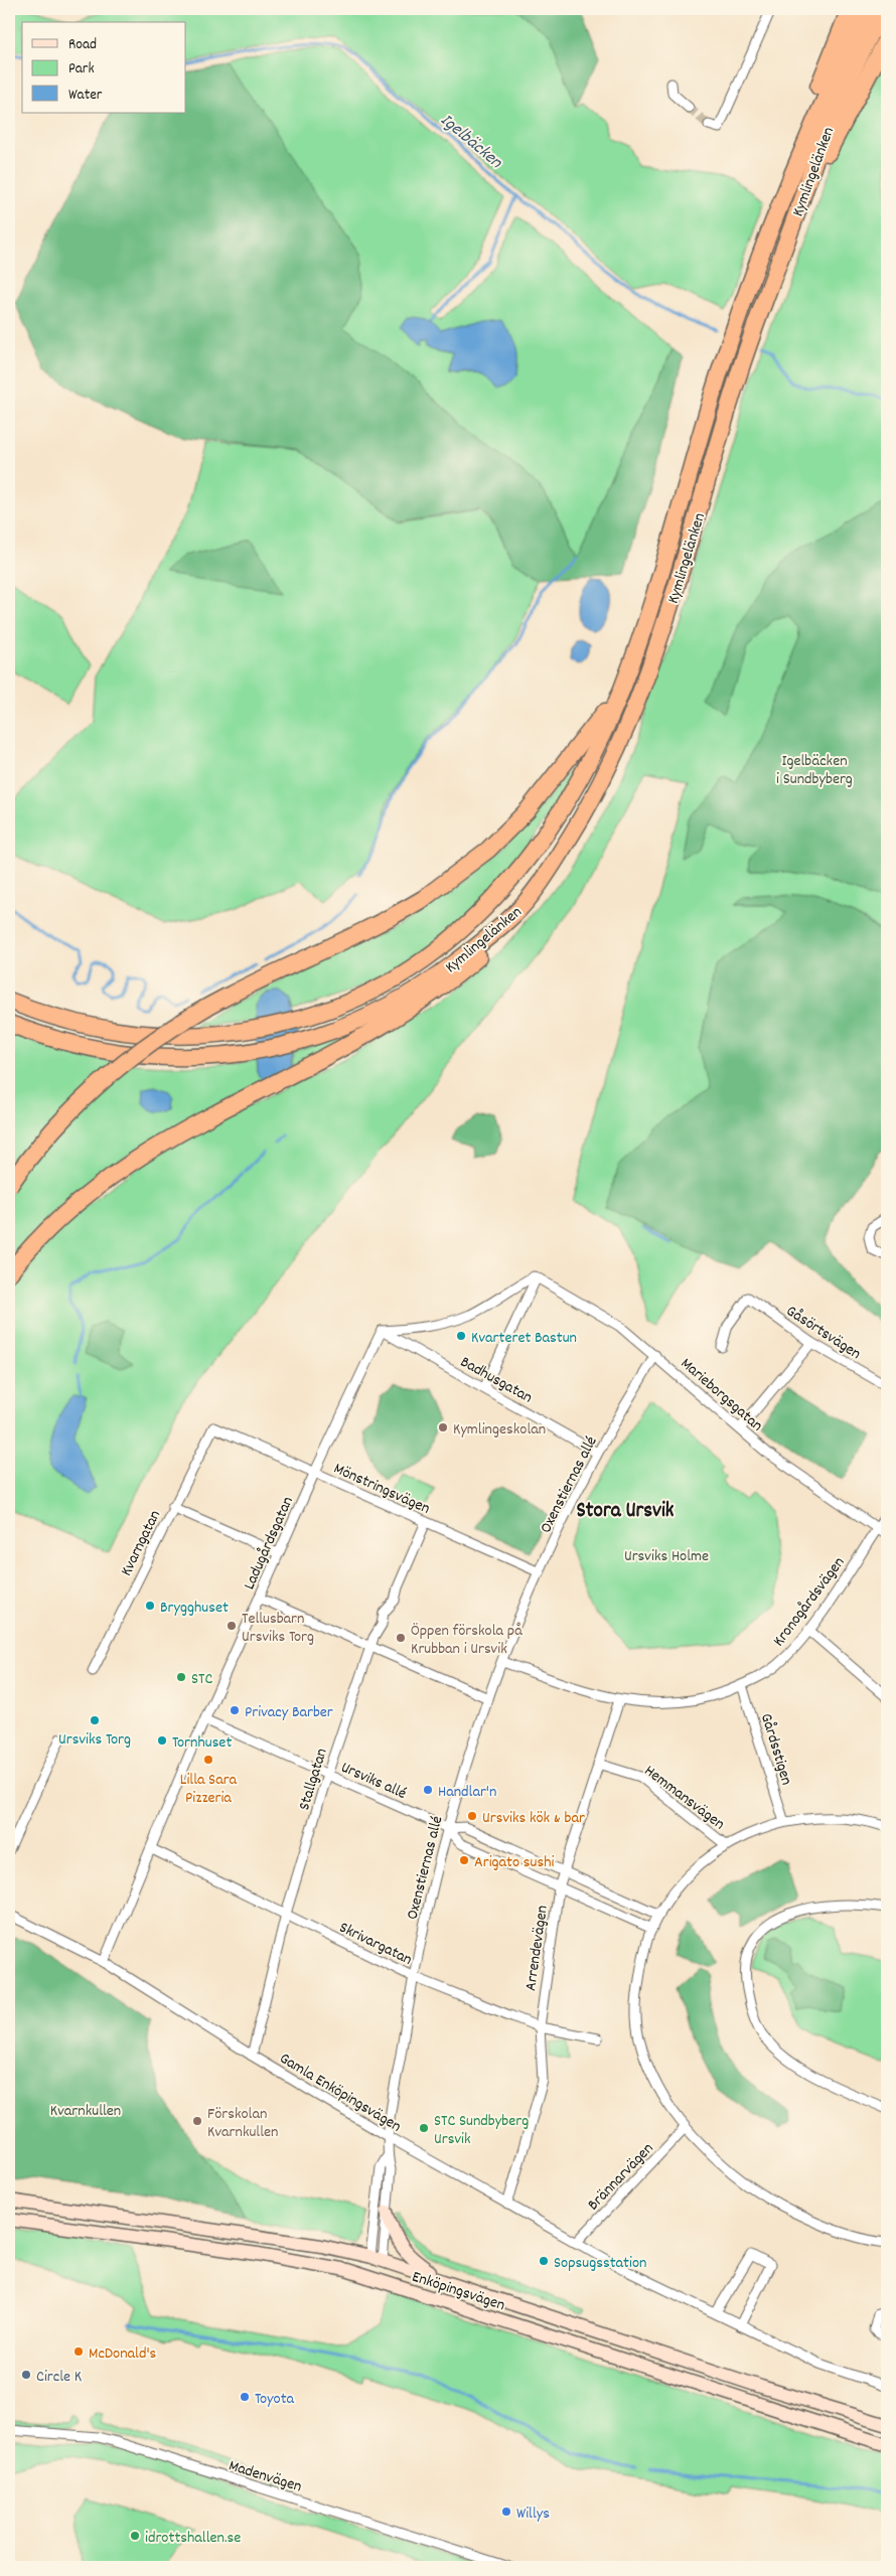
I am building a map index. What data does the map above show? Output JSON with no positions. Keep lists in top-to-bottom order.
{
  "streets": {
    "highway": ["Kymlingelänken"],
    "main road": ["Enköpingsvägen"],
    "street": [
      "Gåsörtsvägen",
      "Badhusgatan",
      "Marieborgsgatan",
      "Oxenstiernas allé",
      "Mönstringsvägen",
      "Kvarngatan",
      "Ladugårdsgatan",
      "Kronogårdsvägen",
      "Gårdsstigen",
      "Stallgatan",
      "Ursviks allé",
      "Hemmansvägen",
      "Skrivargatan",
      "Arrendevägen",
      "Gamla Enköpingsvägen",
      "Brännarvägen",
      "Madenvägen"
    ]
  },
  "crossings": [
    ["Badhusgatan", "Oxenstiernas allé"],
    ["Badhusgatan", "Ladugårdsgatan"],
    ["Marieborgsgatan", "Oxenstiernas allé"],
    ["Marieborgsgatan", "Kronogårdsvägen"],
    ["Oxenstiernas allé", "Mönstringsvägen"],
    ["Oxenstiernas allé", "Kronogårdsvägen"],
    ["Oxenstiernas allé", "Ursviks allé"],
    ["Oxenstiernas allé", "Skrivargatan"],
    ["Oxenstiernas allé", "Gamla Enköpingsvägen"],
    ["Oxenstiernas allé", "Enköpingsvägen"],
    ["Mönstringsvägen", "Kvarngatan"],
    ["Mönstringsvägen", "Ladugårdsgatan"],
    ["Mönstringsvägen", "Stallgatan"],
    ["Ladugårdsgatan", "Ursviks allé"],
    ["Ladugårdsgatan", "Skrivargatan"],
    ["Ladugårdsgatan", "Gamla Enköpingsvägen"],
    ["Kronogårdsvägen", "Gårdsstigen"],
    ["Kronogårdsvägen", "Arrendevägen"],
    ["Stallgatan", "Ursviks allé"],
    ["Stallgatan", "Skrivargatan"],
    ["Stallgatan", "Gamla Enköpingsvägen"],
    ["Ursviks allé", "Arrendevägen"],
    ["Hemmansvägen", "Arrendevägen"],
    ["Skrivargatan", "Arrendevägen"],
    ["Arrendevägen", "Gamla Enköpingsvägen"],
    ["Gamla Enköpingsvägen", "Brännarvägen"]
  ],
  "districts": ["Stora Ursvik"],
  "water": ["Igelbäcken"],
  "parks": ["Igelbäcken i Sundbyberg", "Ursviks Holme", "Kvarnkullen"],
  "places": [
    "Kvarteret Bastun",
    "Kymlingeskolan",
    "Brygghuset",
    "Tellusbarn Ursviks Torg",
    "Öppen förskola på Krubban i Ursvik",
    "STC",
    "Privacy Barber",
    "Ursviks Torg",
    "Tornhuset",
    "Lilla Sara Pizzeria",
    "Handlar'n",
    "Ursviks kök & bar",
    "Arigato sushi",
    "Förskolan Kvarnkullen",
    "STC Sundbyberg Ursvik",
    "Sopsugsstation",
    "McDonald's",
    "Circle K",
    "Toyota",
    "Willys",
    "idrottshallen.se"
  ],
  "legend": ["Road", "Park", "Water"]
}
